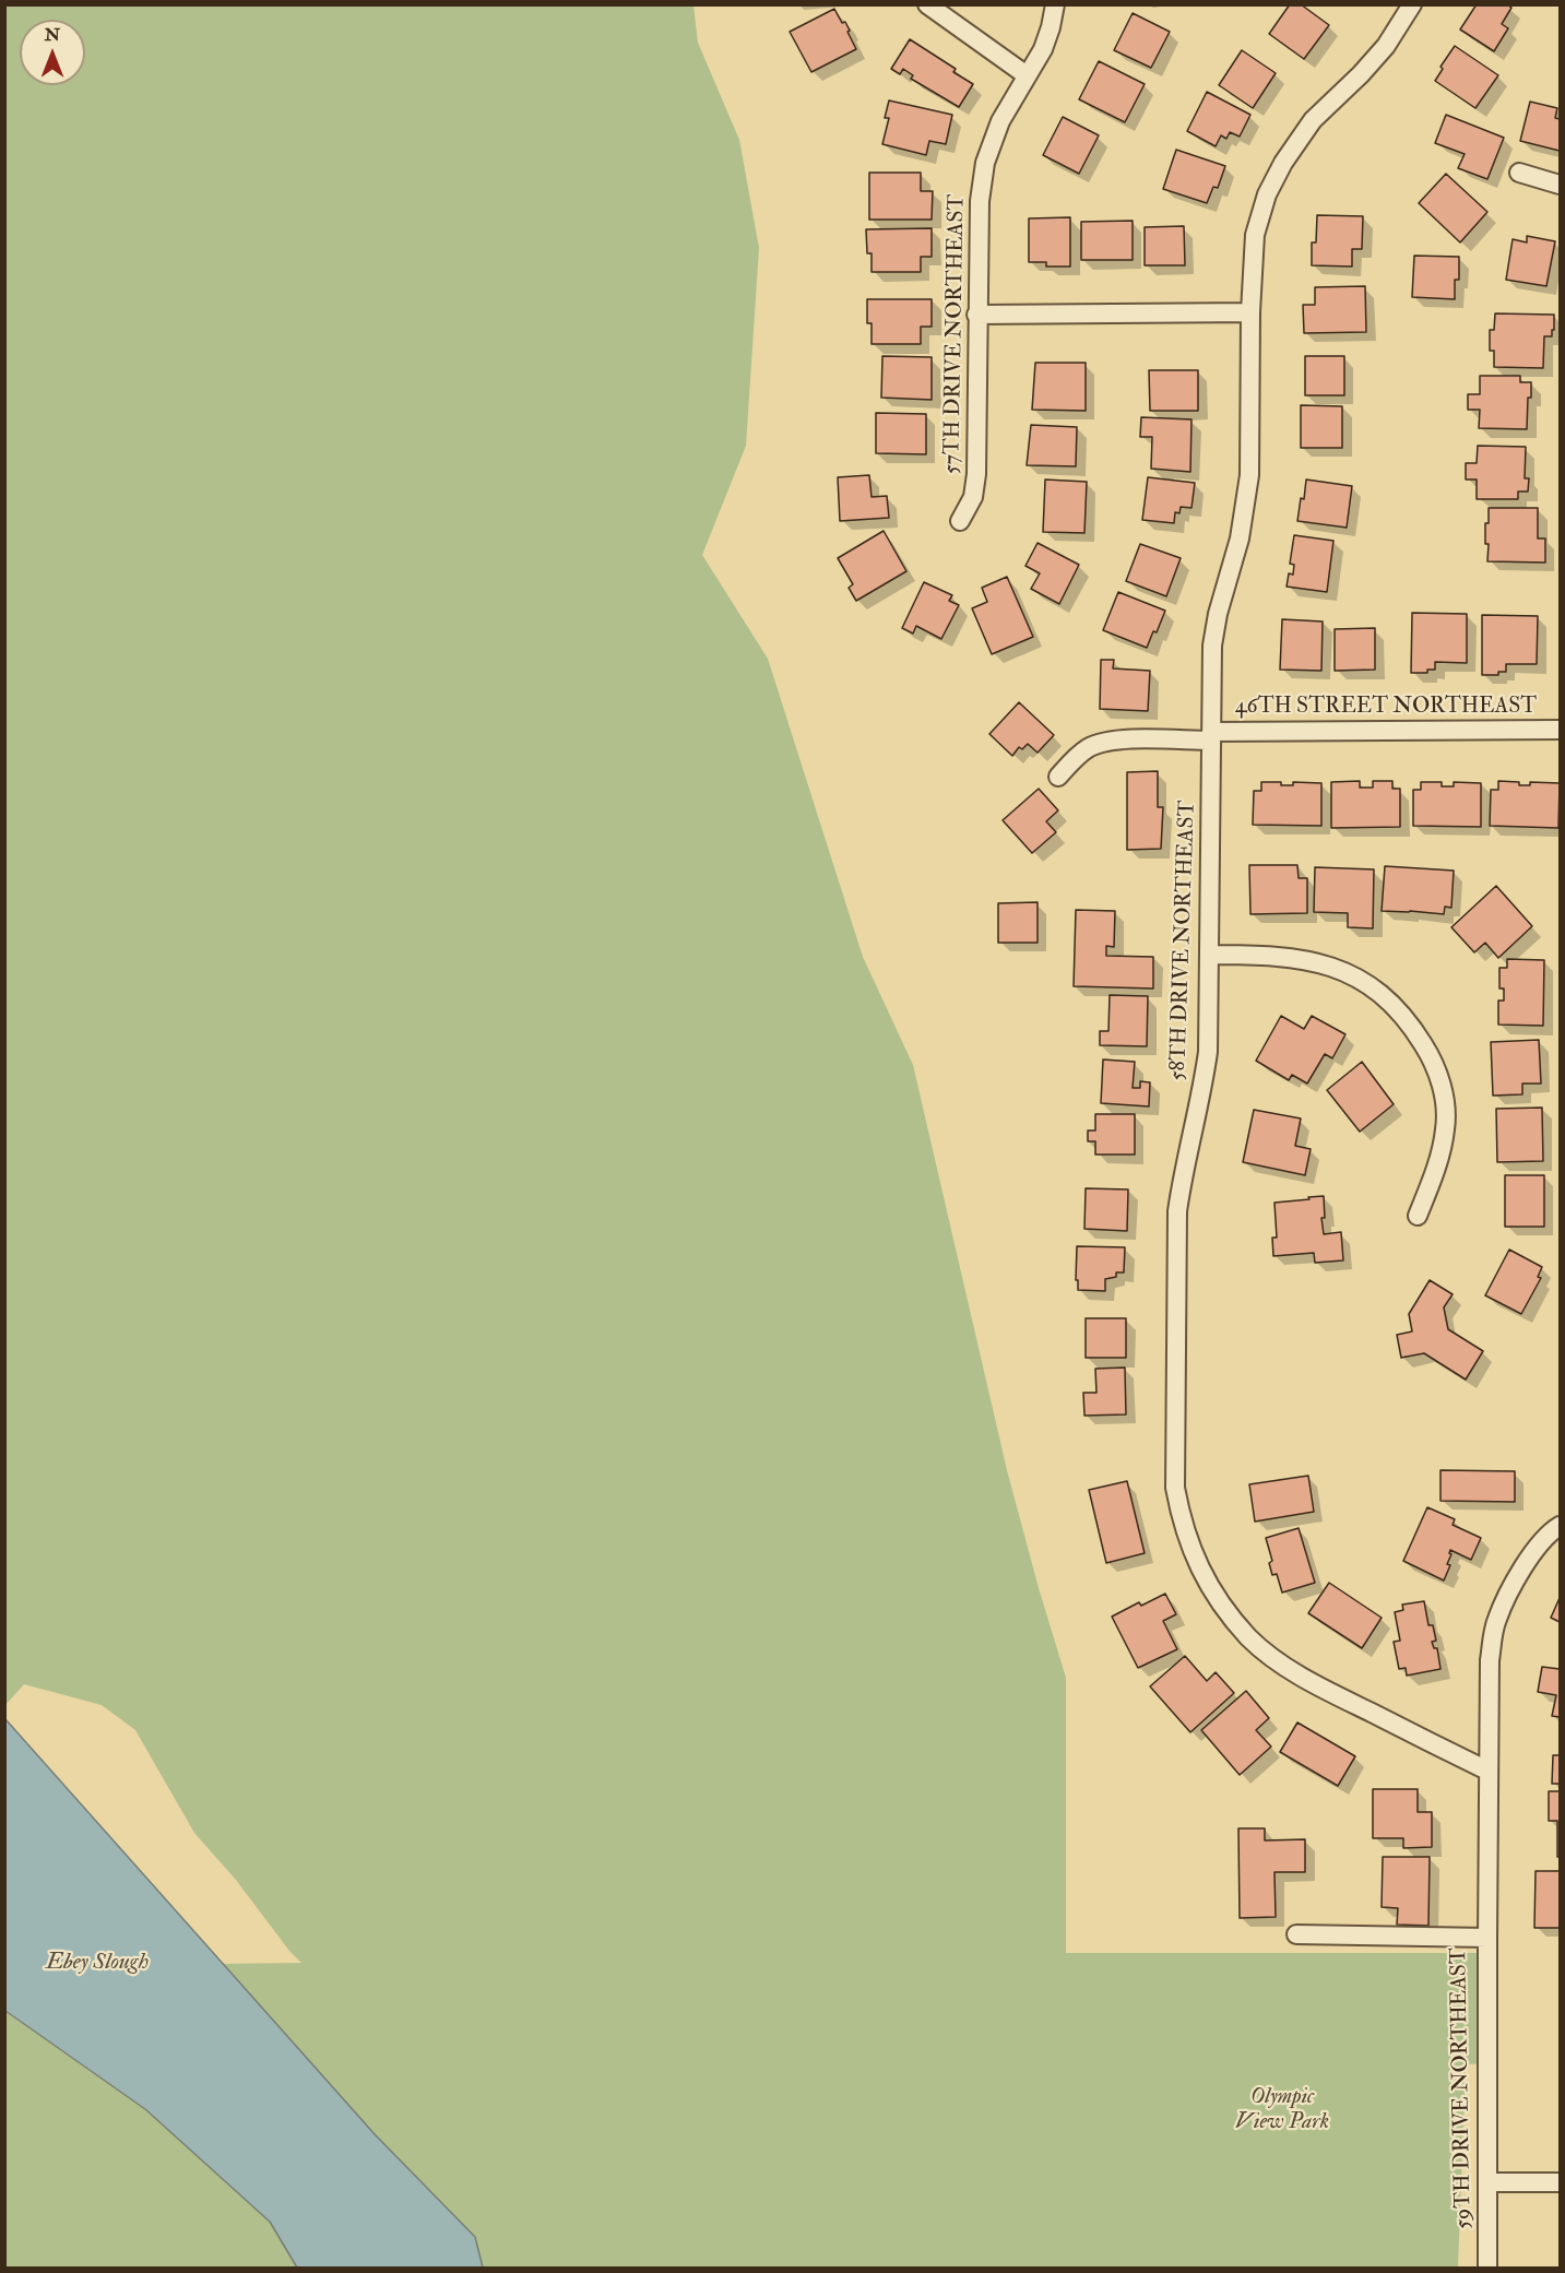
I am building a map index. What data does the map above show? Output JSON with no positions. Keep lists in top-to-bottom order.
{
  "streets": {
    "street": [
      "57TH DRIVE NORTHEAST",
      "46TH STREET NORTHEAST",
      "58TH DRIVE NORTHEAST",
      "59TH DRIVE NORTHEAST"
    ]
  },
  "crossings": [
    ["46TH STREET NORTHEAST", "58TH DRIVE NORTHEAST"]
  ],
  "water": ["Ebey Slough"],
  "parks": ["Olympic View Park"],
  "north": "top"
}
